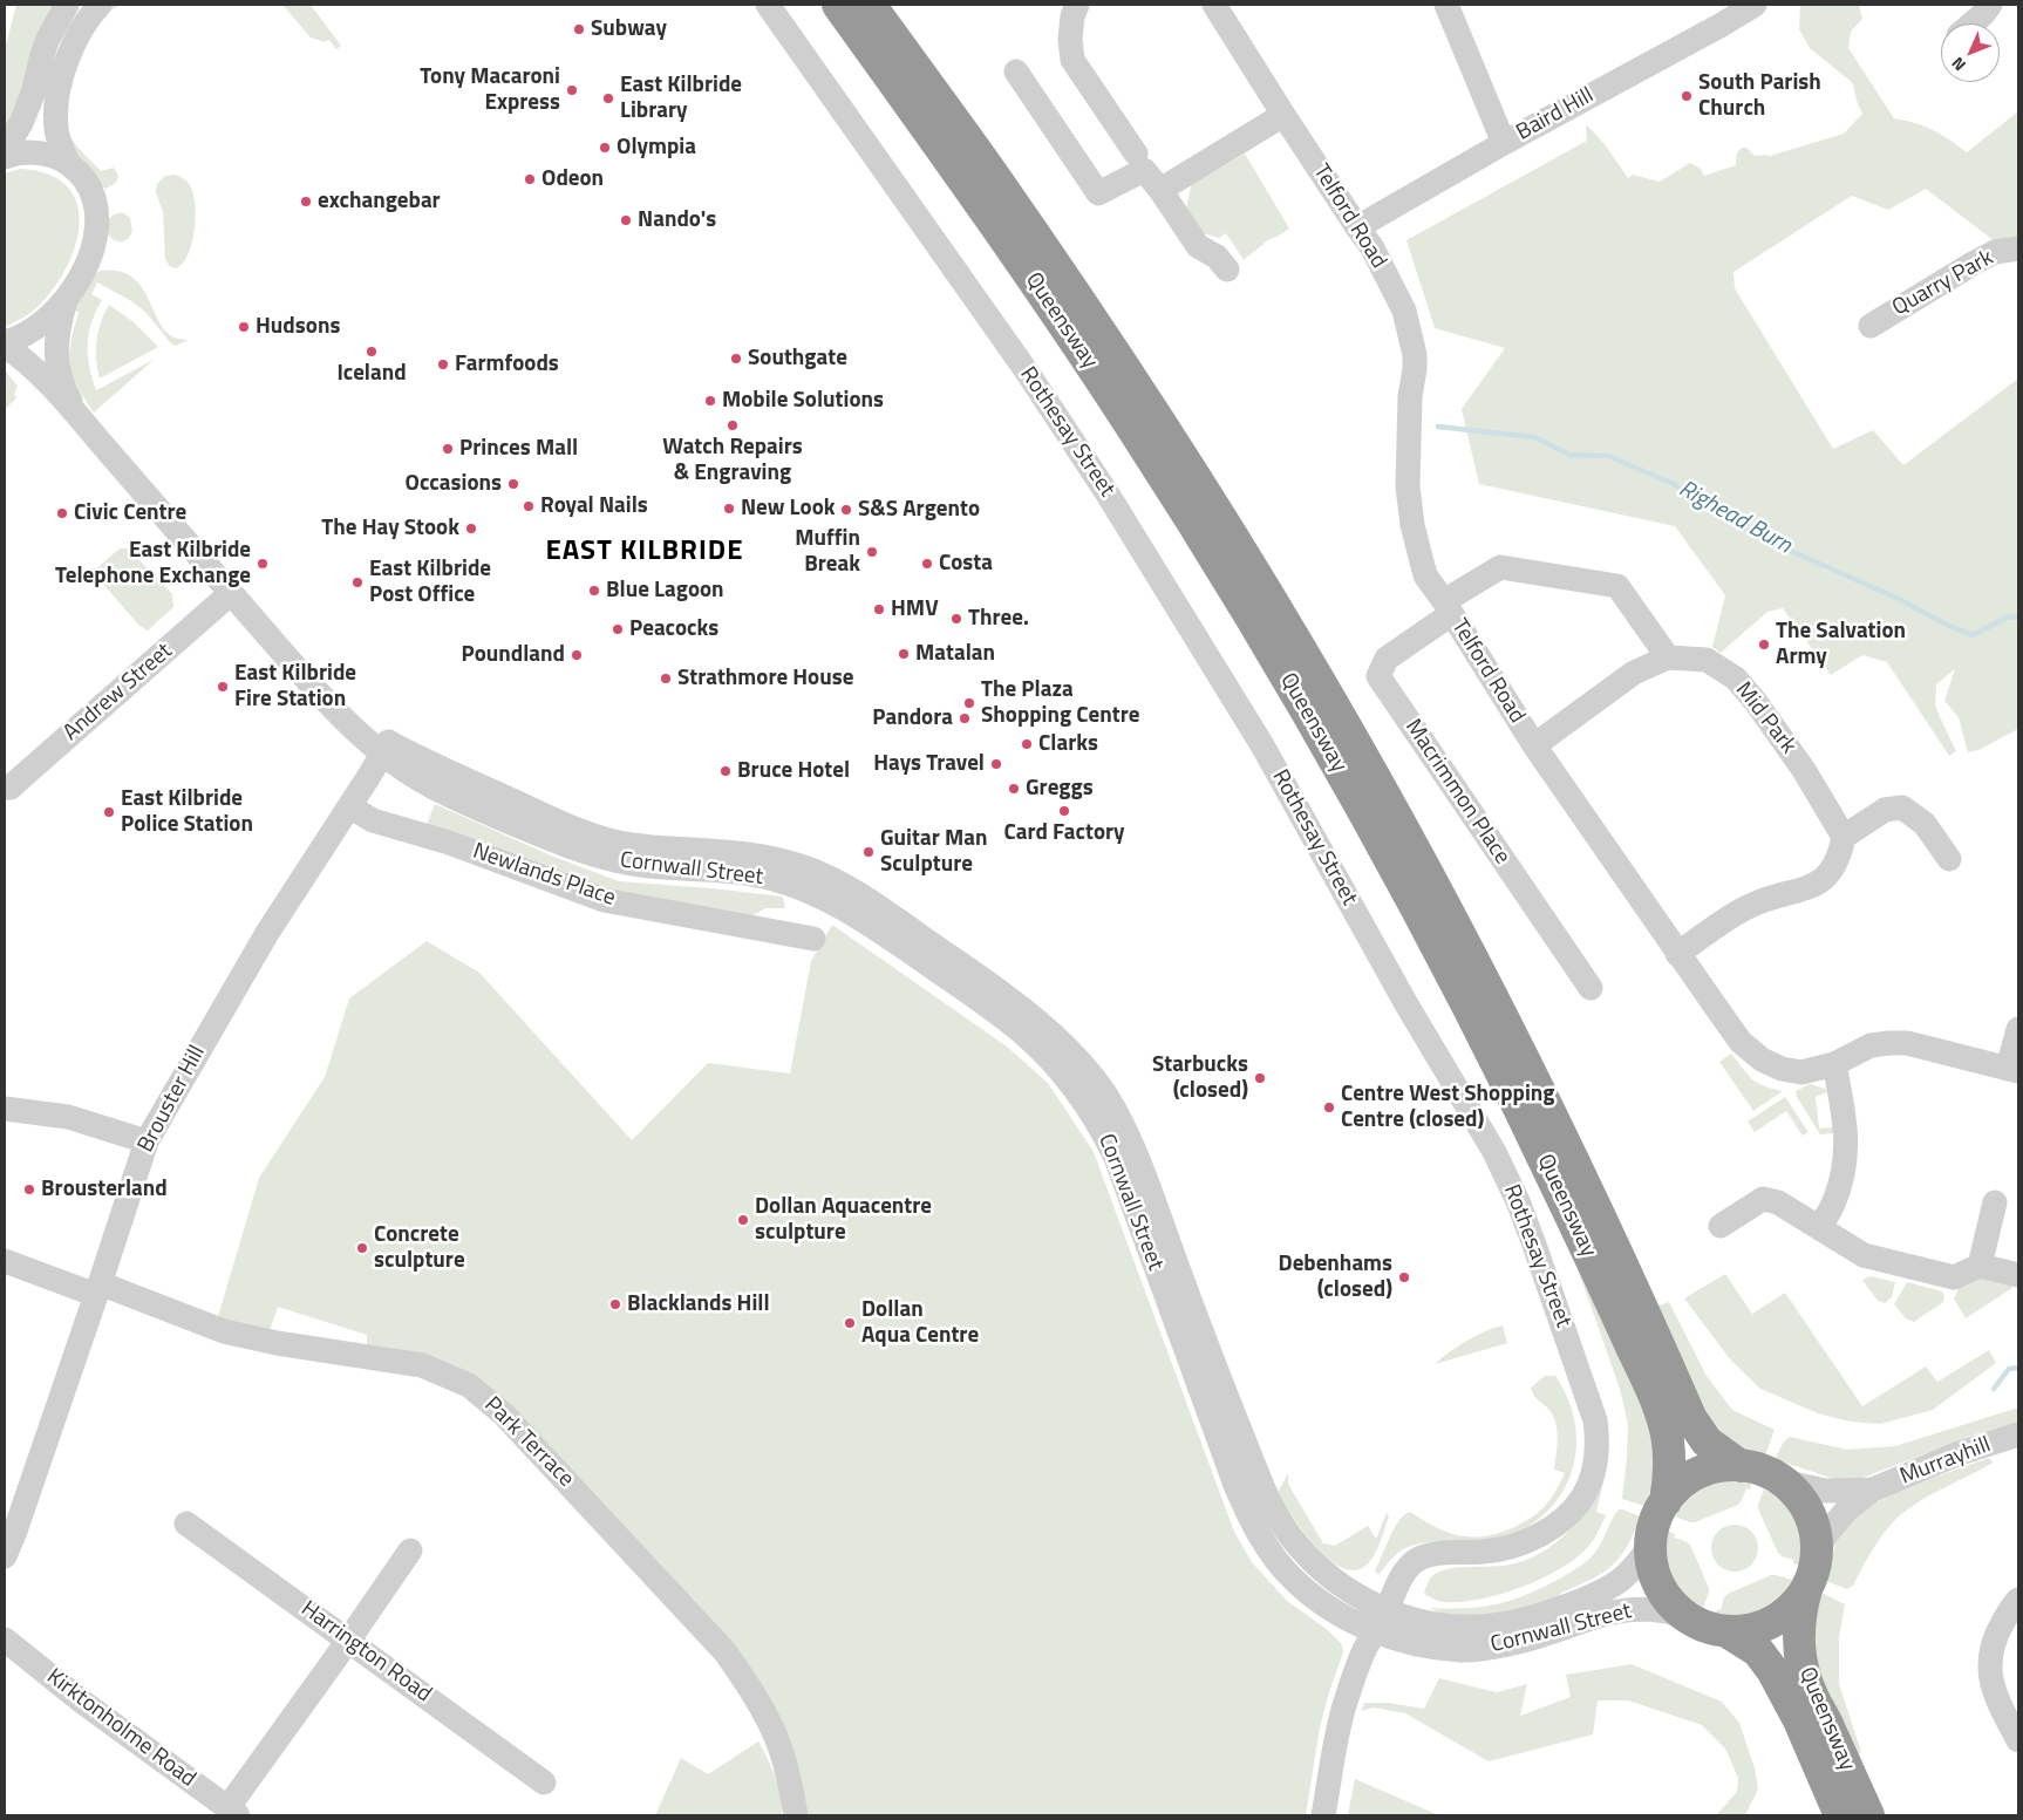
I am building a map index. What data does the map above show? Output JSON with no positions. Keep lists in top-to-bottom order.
{
  "streets": {
    "highway": ["Queensway"],
    "street": [
      "Baird Hill",
      "Telford Road",
      "Quarry Park",
      "Rothesay Street",
      "Andrew Street",
      "Mid Park",
      "Macrimmon Place",
      "Cornwall Street",
      "Newlands Place",
      "Brouster Hill",
      "Park Terrace",
      "Murrayhill",
      "Harrington Road",
      "Kirktonholme Road"
    ]
  },
  "crossings": [
    ["Baird Hill", "Telford Road"],
    ["Telford Road", "Mid Park"],
    ["Telford Road", "Macrimmon Place"],
    ["Queensway", "Cornwall Street"],
    ["Queensway", "Murrayhill"],
    ["Rothesay Street", "Cornwall Street"],
    ["Andrew Street", "Cornwall Street"],
    ["Cornwall Street", "Brouster Hill"],
    ["Cornwall Street", "Murrayhill"],
    ["Newlands Place", "Brouster Hill"],
    ["Brouster Hill", "Park Terrace"]
  ],
  "districts": ["EAST KILBRIDE"],
  "water": ["Righead Burn"],
  "places": [
    "Subway",
    "Tony Macaroni Express",
    "South Parish Church",
    "East Kilbride Library",
    "Olympia",
    "Odeon",
    "exchangebar",
    "Nando's",
    "Hudsons",
    "Iceland",
    "Southgate",
    "Farmfoods",
    "Mobile Solutions",
    "Watch Repairs & Engraving",
    "Princes Mall",
    "Occasions",
    "Royal Nails",
    "New Look",
    "S&S Argento",
    "Civic Centre",
    "The Hay Stook",
    "Muffin Break",
    "East Kilbride Telephone Exchange",
    "Costa",
    "East Kilbride Post Office",
    "Blue Lagoon",
    "HMV",
    "Three.",
    "Peacocks",
    "The Salvation Army",
    "Matalan",
    "Poundland",
    "Strathmore House",
    "East Kilbride Fire Station",
    "The Plaza Shopping Centre",
    "Pandora",
    "Clarks",
    "Hays Travel",
    "Bruce Hotel",
    "Greggs",
    "Card Factory",
    "East Kilbride Police Station",
    "Guitar Man Sculpture",
    "Starbucks (closed)",
    "Centre West Shopping Centre (closed)",
    "Brousterland",
    "Dollan Aquacentre sculpture",
    "Concrete sculpture",
    "Debenhams (closed)",
    "Blacklands Hill",
    "Dollan Aqua Centre"
  ],
  "north": "bottom left"
}
